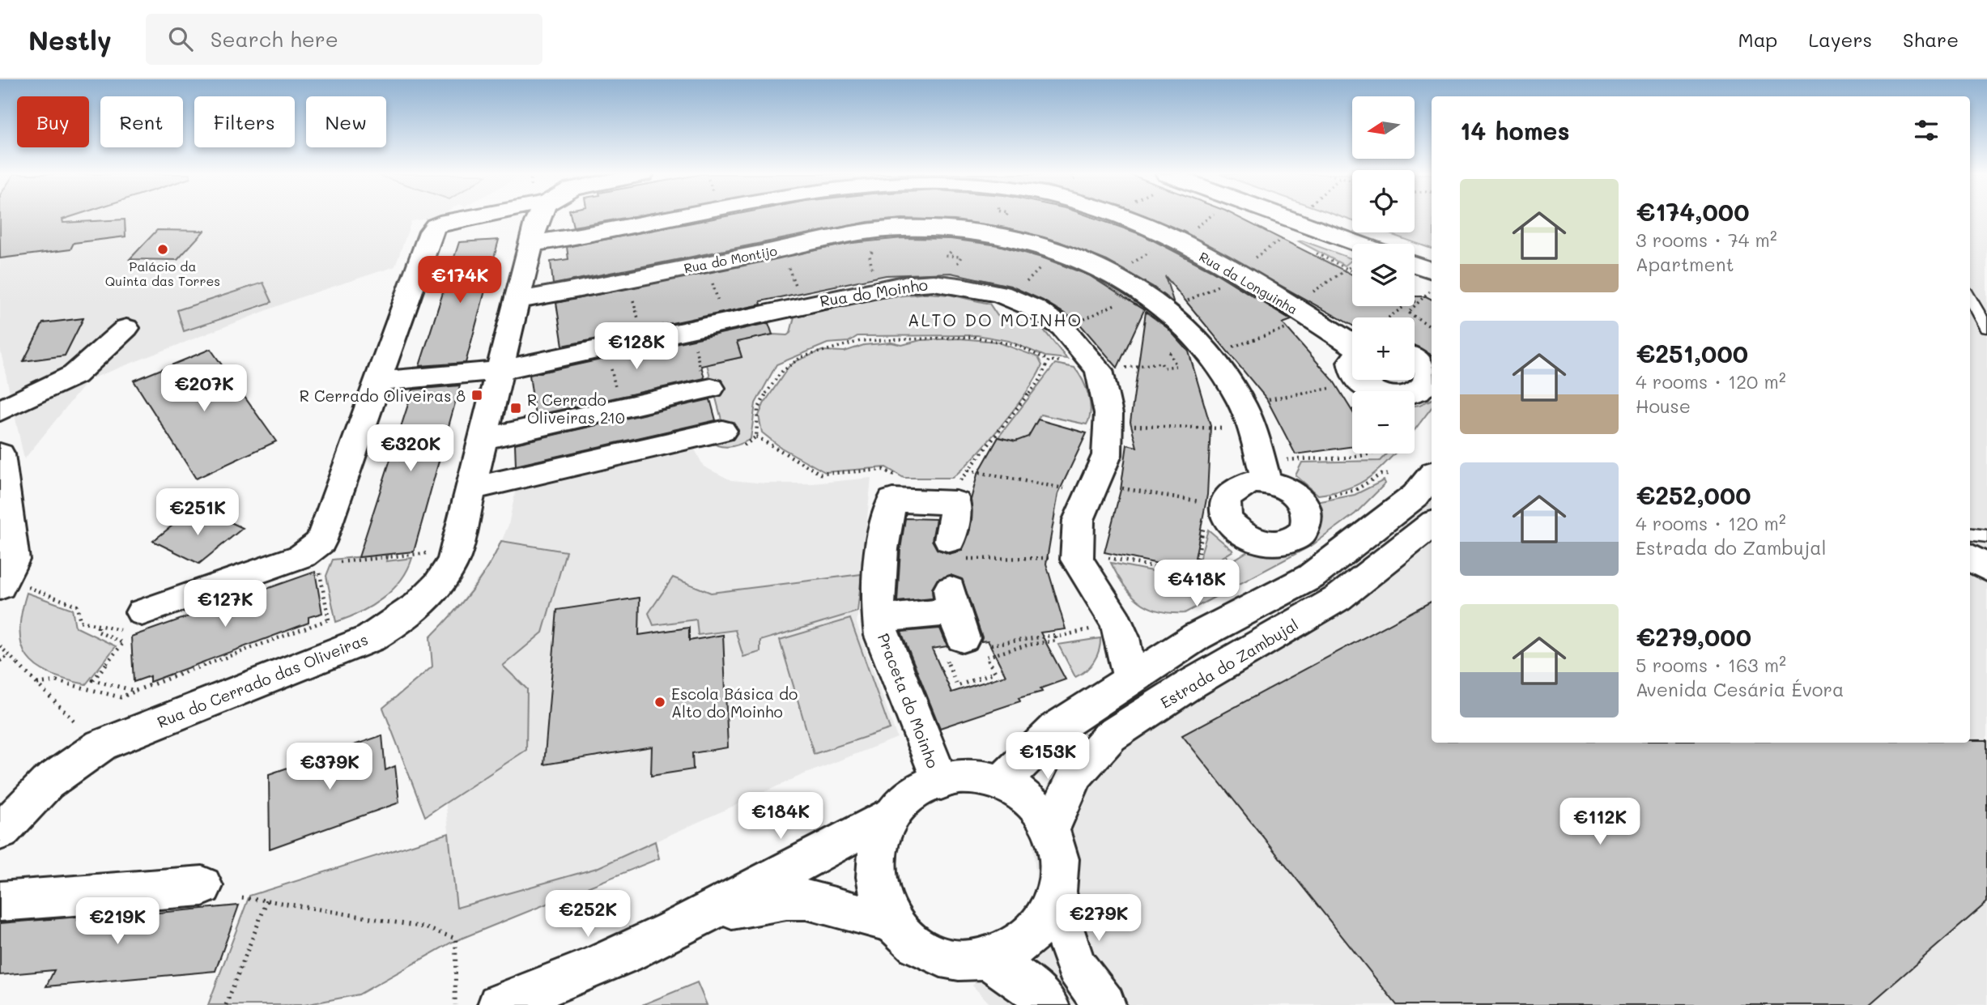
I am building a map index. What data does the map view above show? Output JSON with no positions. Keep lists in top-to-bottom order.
{
  "streets": {
    "street": [
      "Rua do Montijo",
      "Rua da Longuinha",
      "Rua do Moinho",
      "Estrada do Zambujal",
      "Rua do Cerrado das Oliveiras",
      "Praceta do Moinho"
    ]
  },
  "crossings": [
    ["Rua do Montijo", "Rua do Cerrado das Oliveiras"],
    ["Rua da Longuinha", "Rua do Cerrado das Oliveiras"],
    ["Rua do Moinho", "Rua do Cerrado das Oliveiras"],
    ["Estrada do Zambujal", "Praceta do Moinho"]
  ],
  "districts": ["ALTO DO MOINHO"],
  "places": {
    "other": ["Palácio da Quinta das Torres", "Escola Básica do Alto do Moinho"],
    "transit": ["R Cerrado Oliveiras 8", "R Cerrado Oliveiras 210"]
  },
  "north": "left",
  "page": {
    "header": "Nestly",
    "search": "Search here",
    "nav": ["Map", "Layers", "Share"],
    "map_buttons": ["+", "−"],
    "chip": [
      "Buy",
      "Rent",
      "Filters",
      "New"
    ],
    "heading": "14 homes",
    "list": [
      {
        "name": "€174,000",
        "note": "3 rooms · 74 m² · Apartment"
      },
      {
        "name": "€251,000",
        "note": "4 rooms · 120 m² · House"
      },
      {
        "name": "€252,000",
        "note": "4 rooms · 120 m² · Estrada do Zambujal"
      },
      {
        "name": "€279,000",
        "note": "5 rooms · 163 m² · Avenida Cesária Évora"
      }
    ],
    "price": [
      "€174K",
      "€128K",
      "€207K",
      "€320K",
      "€251K",
      "€418K",
      "€127K",
      "€153K",
      "€379K",
      "€184K",
      "€112K",
      "€252K",
      "€279K",
      "€219K"
    ]
  }
}
